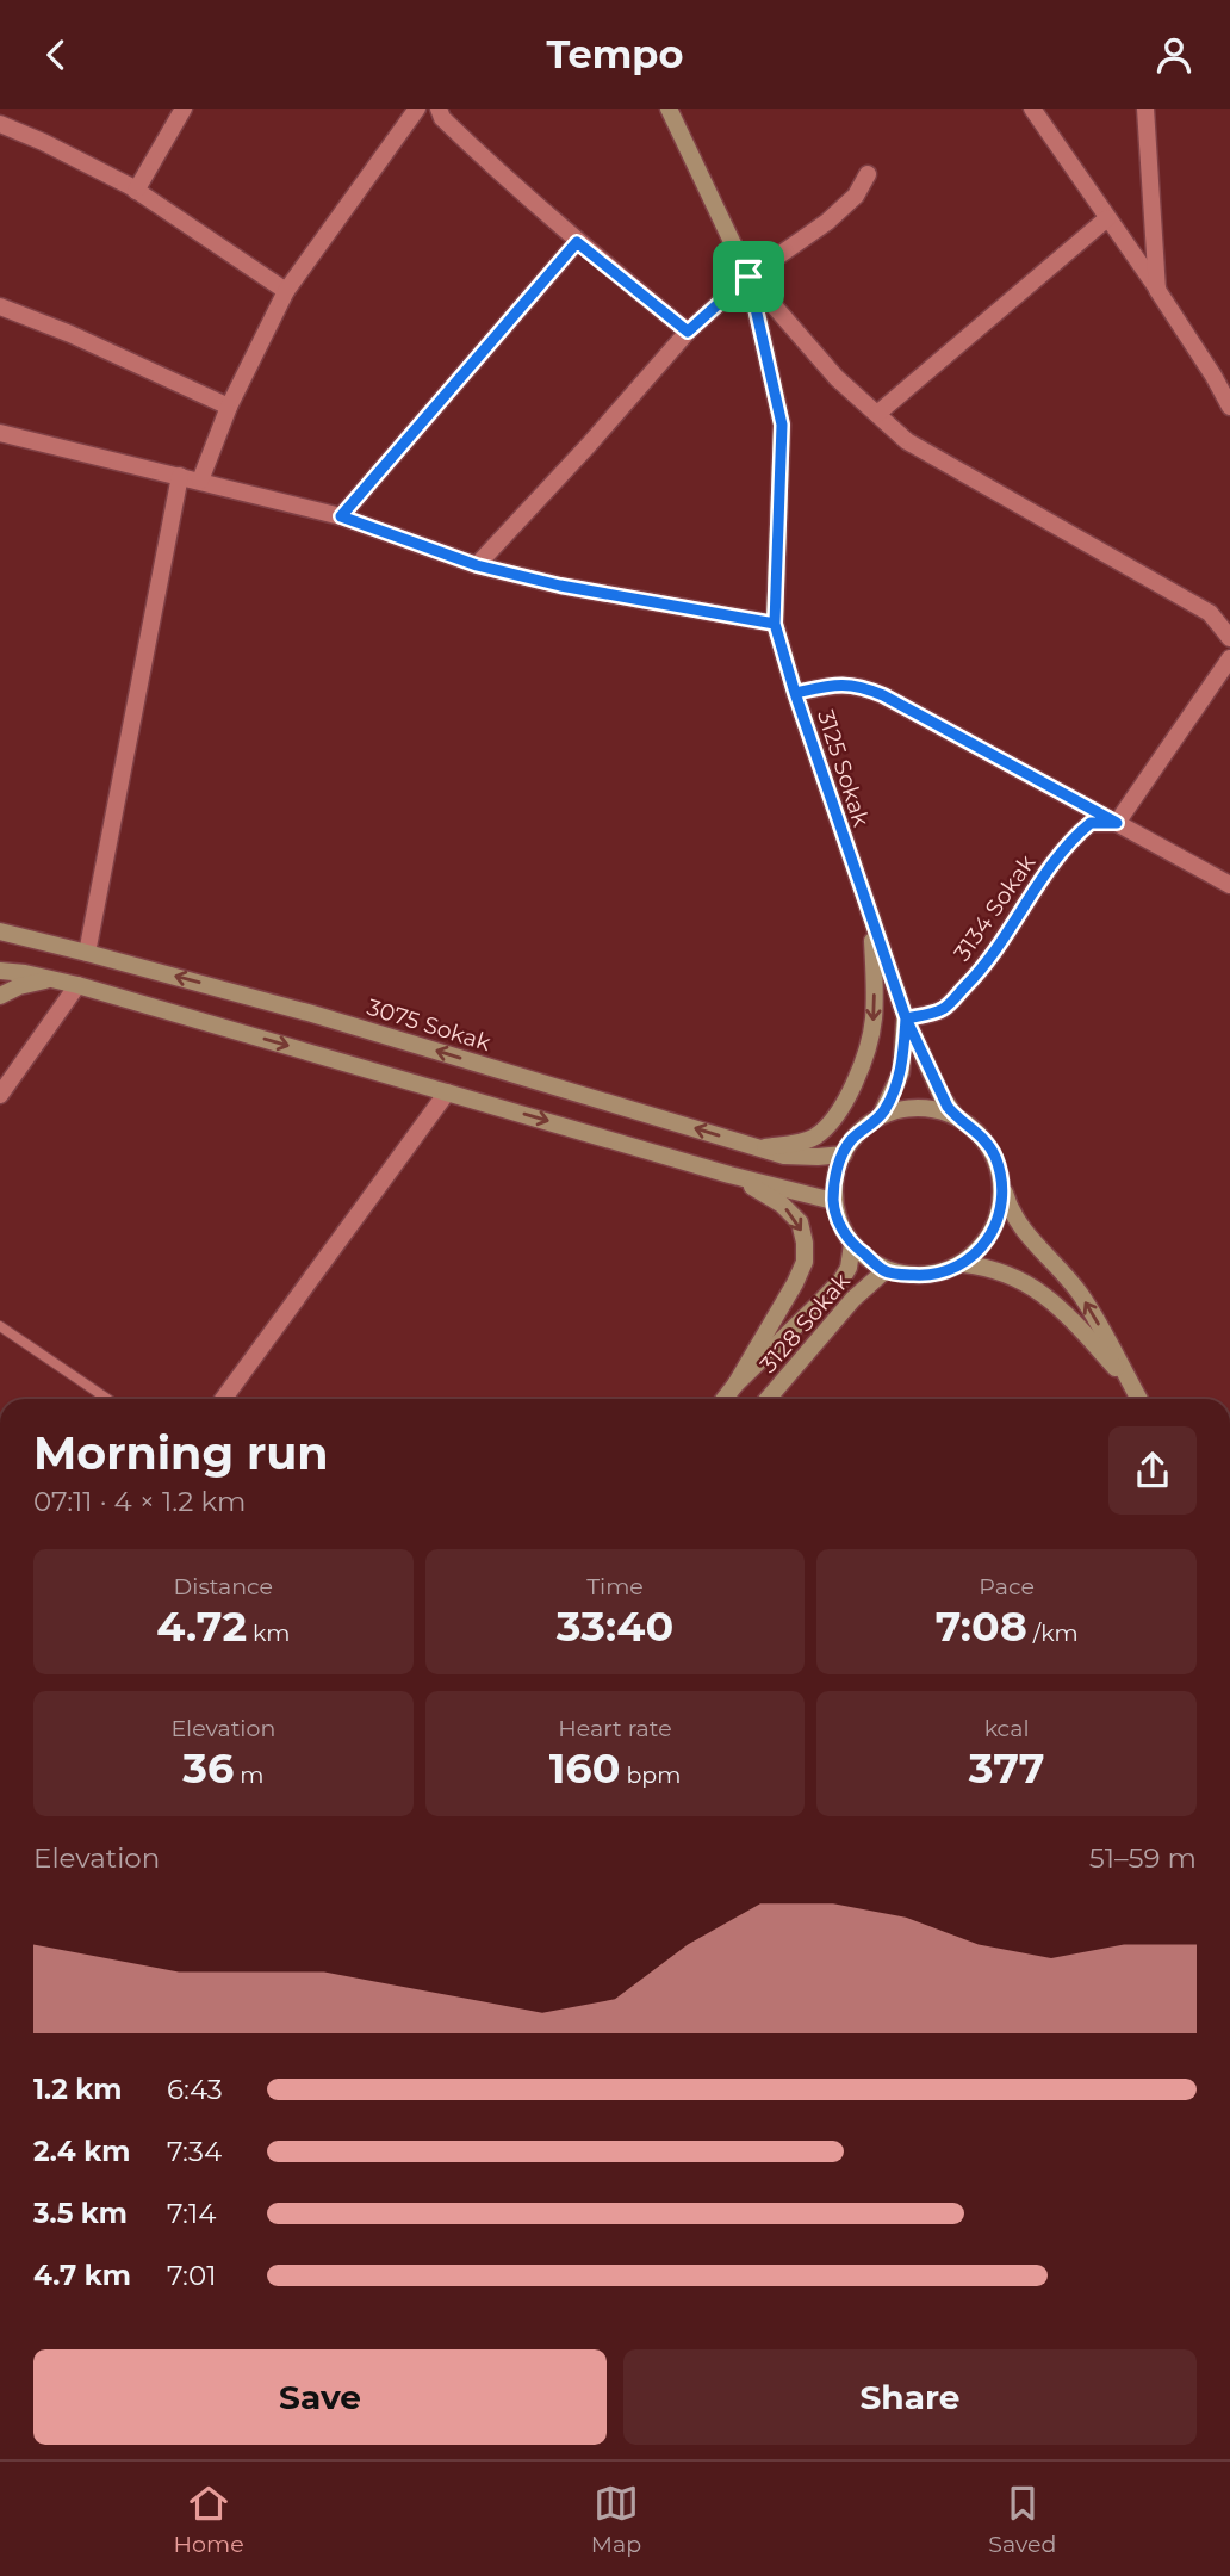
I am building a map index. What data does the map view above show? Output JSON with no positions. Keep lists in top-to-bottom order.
{
  "streets": {
    "street": [
      "3125 Sokak",
      "3134 Sokak",
      "3075 Sokak",
      "3128 Sokak"
    ]
  },
  "crossings": [
    ["3125 Sokak", "3134 Sokak"],
    ["3125 Sokak", "3075 Sokak"],
    ["3125 Sokak", "3128 Sokak"],
    ["3075 Sokak", "3128 Sokak"]
  ],
  "page": {
    "header": "Tempo",
    "heading": ["Morning run", "07:11 · 4 × 1.2 km"],
    "stats": [
      ["Distance", "4.72 km"],
      ["Time", "33:40"],
      ["Pace", "7:08 /km"],
      ["Elevation", "36 m"],
      ["Heart rate", "160 bpm"],
      ["kcal", "377"]
    ],
    "chart": ["Elevation", "51–59 m"],
    "list": [
      {
        "name": "1.2 km",
        "note": "6:43"
      },
      {
        "name": "2.4 km",
        "note": "7:34"
      },
      {
        "name": "3.5 km",
        "note": "7:14"
      },
      {
        "name": "4.7 km",
        "note": "7:01"
      }
    ],
    "buttons": ["Save", "Share"],
    "tabs": ["Home", "Map", "Saved"]
  }
}
